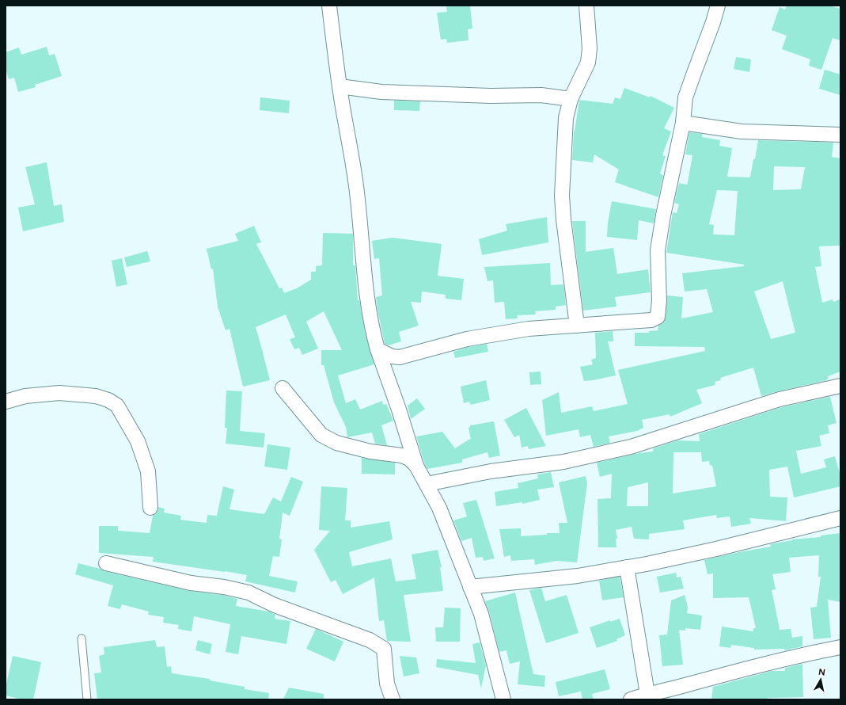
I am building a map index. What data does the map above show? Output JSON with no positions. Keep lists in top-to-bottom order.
{
  "north": "top"
}
